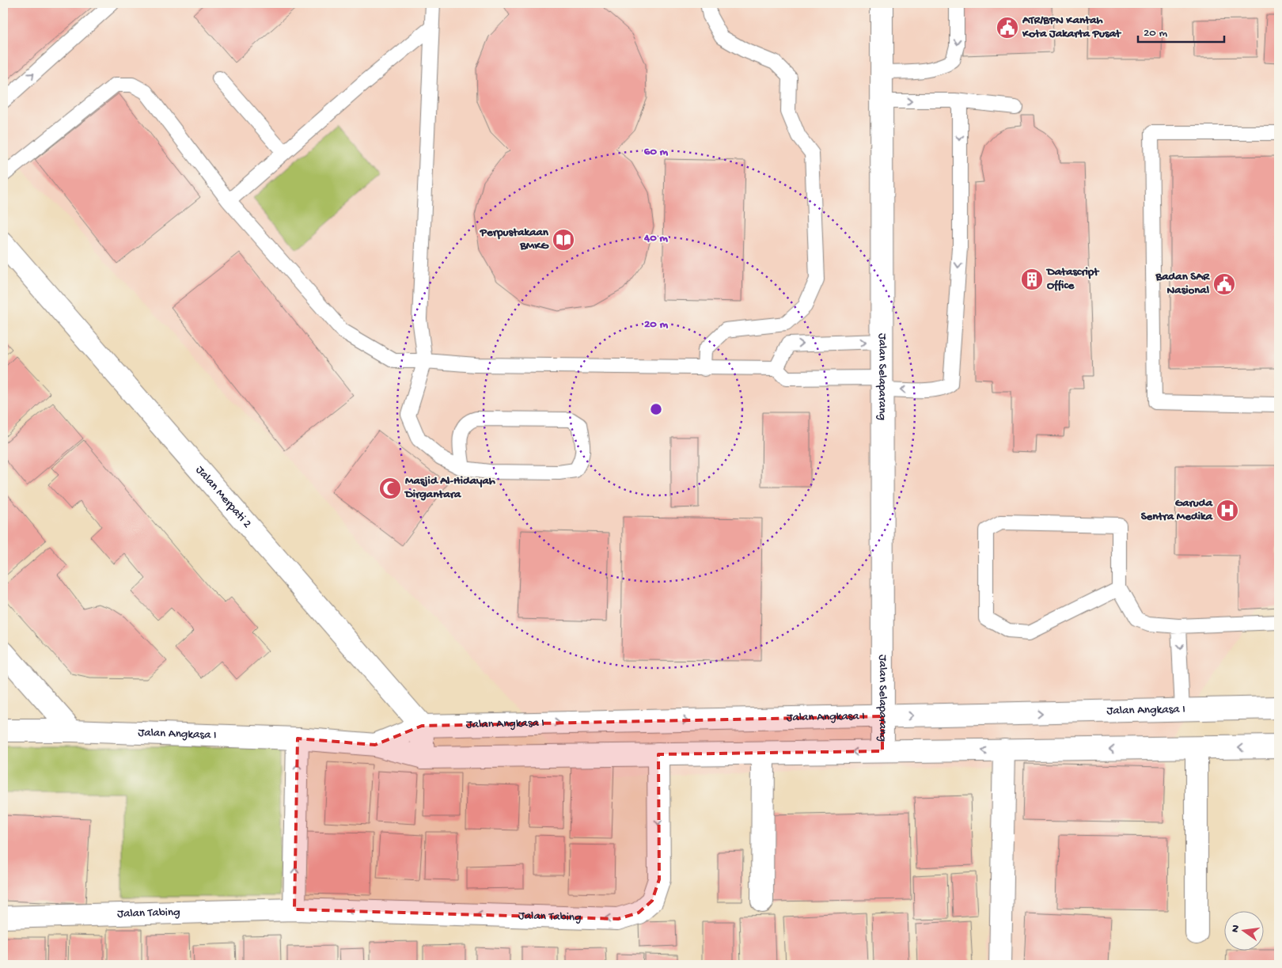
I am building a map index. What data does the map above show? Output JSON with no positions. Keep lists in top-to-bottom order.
{
  "streets": {
    "street": [
      "Jalan Selaparang",
      "Jalan Merpati 2",
      "Jalan Angkasa I",
      "Jalan Tabing"
    ]
  },
  "crossings": [
    ["Jalan Selaparang", "Jalan Angkasa I"],
    ["Jalan Merpati 2", "Jalan Angkasa I"],
    ["Jalan Angkasa I", "Jalan Tabing"]
  ],
  "places": {
    "public building": ["ATR/BPN Kantah Kota Jakarta Pusat", "Badan SAR Nasional"],
    "library": ["Perpustakaan BMKG"],
    "building": ["Datascript Office"],
    "mosque": ["Masjid Al-Hidayah Dirgantara"],
    "hospital": ["Garuda Sentra Medika"]
  },
  "scale_bar": "20 m",
  "north": "left",
  "rings": ["60 m", "40 m", "20 m"]
}
